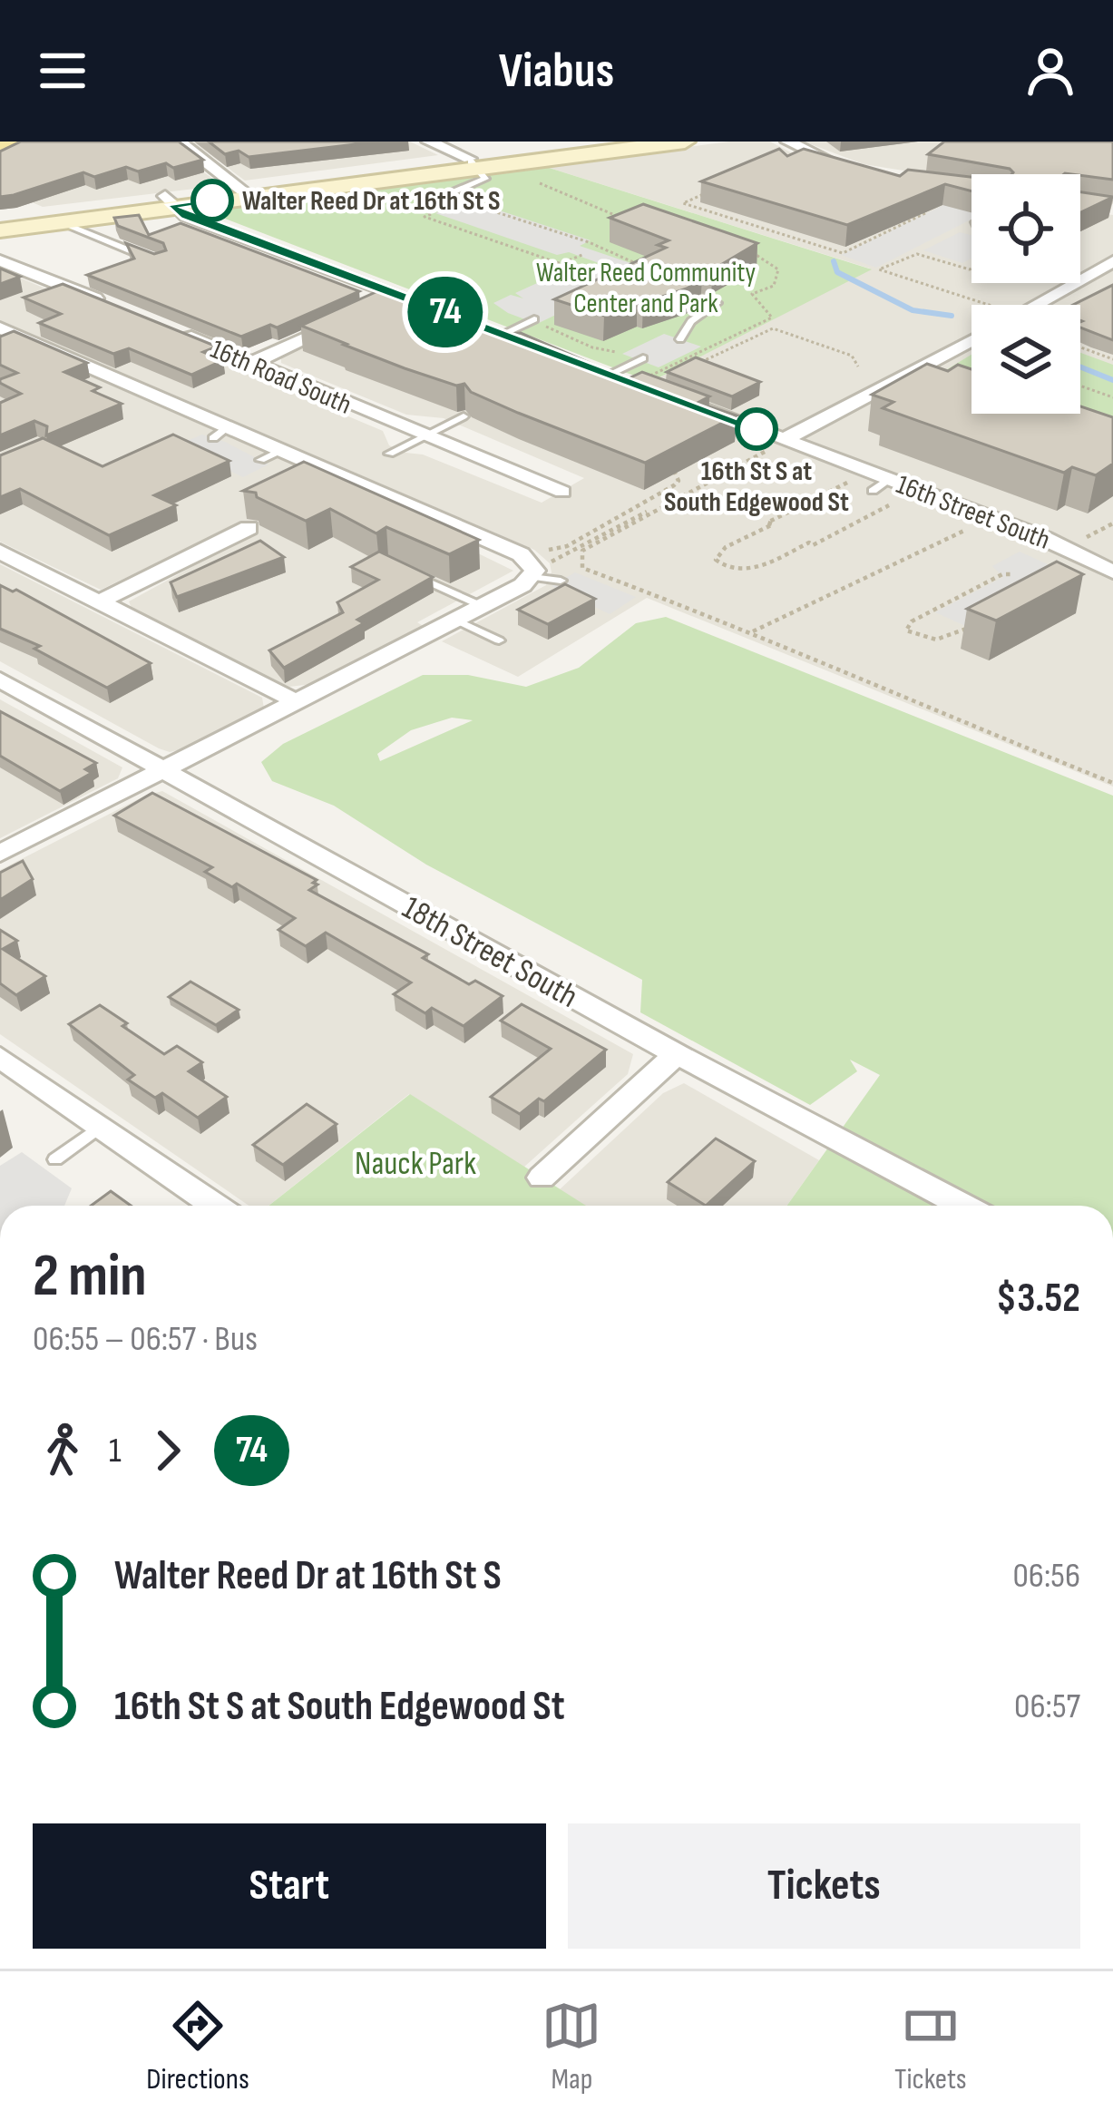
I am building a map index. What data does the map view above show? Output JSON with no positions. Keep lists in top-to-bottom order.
{
  "streets": {
    "street": ["16th Road South", "16th Street South", "18th Street South"]
  },
  "parks": ["Walter Reed Community Center and Park", "Nauck Park"],
  "places": ["Walter Reed Dr at 16th St S", "16th St S at South Edgewood St"],
  "lines": ["bus line 74"],
  "page": {
    "header": "Viabus",
    "on_map": "74",
    "heading": ["2 min", "06:55 – 06:57 · Bus", "$3.52"],
    "legs": ["1", "74"],
    "list": [
      {
        "name": "Walter Reed Dr at 16th St S",
        "value": "06:56"
      },
      {
        "name": "16th St S at South Edgewood St",
        "value": "06:57"
      }
    ],
    "buttons": ["Start", "Tickets"],
    "tabs": ["Directions", "Map", "Tickets"]
  }
}
